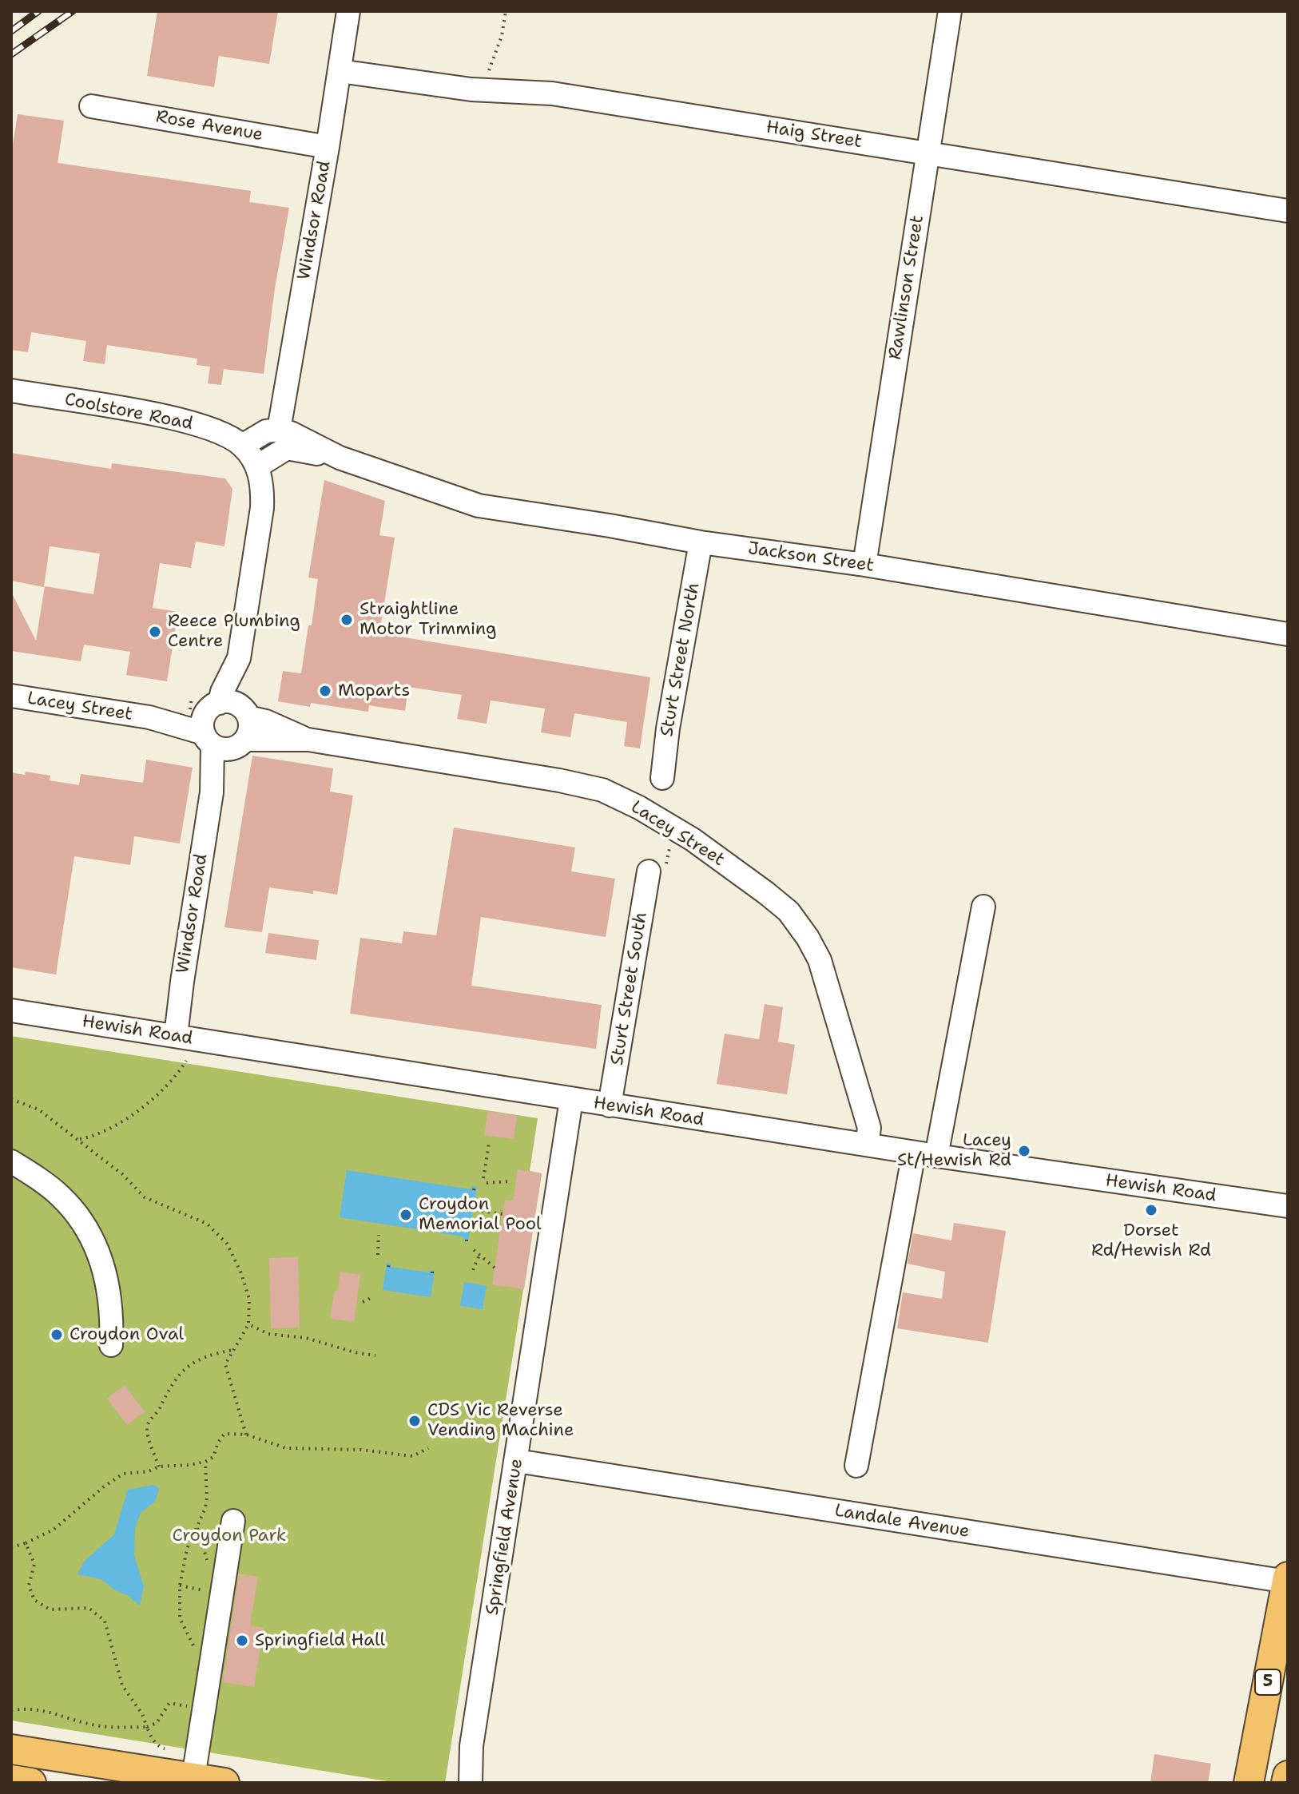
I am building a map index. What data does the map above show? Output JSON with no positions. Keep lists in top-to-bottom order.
{
  "streets": {
    "main road": ["5"],
    "street": [
      "Rose Avenue",
      "Haig Street",
      "Windsor Road",
      "Rawlinson Street",
      "Coolstore Road",
      "Jackson Street",
      "Sturt Street North",
      "Lacey Street",
      "Sturt Street South",
      "Hewish Road",
      "Landale Avenue",
      "Springfield Avenue"
    ]
  },
  "crossings": [
    ["Rose Avenue", "Windsor Road"],
    ["Haig Street", "Windsor Road"],
    ["Haig Street", "Rawlinson Street"],
    ["Windsor Road", "Lacey Street"],
    ["Windsor Road", "Hewish Road"],
    ["Rawlinson Street", "Jackson Street"],
    ["Jackson Street", "Sturt Street North"],
    ["Lacey Street", "Hewish Road"],
    ["Sturt Street South", "Hewish Road"],
    ["Hewish Road", "Springfield Avenue"],
    ["Landale Avenue", "Springfield Avenue"],
    ["Landale Avenue", "5"]
  ],
  "parks": ["Croydon Park"],
  "places": [
    "Straightline Motor Trimming",
    "Reece Plumbing Centre",
    "Moparts",
    "Lacey St/Hewish Rd",
    "Dorset Rd/Hewish Rd",
    "Croydon Memorial Pool",
    "Croydon Oval",
    "CDS Vic Reverse Vending Machine",
    "Springfield Hall"
  ]
}
